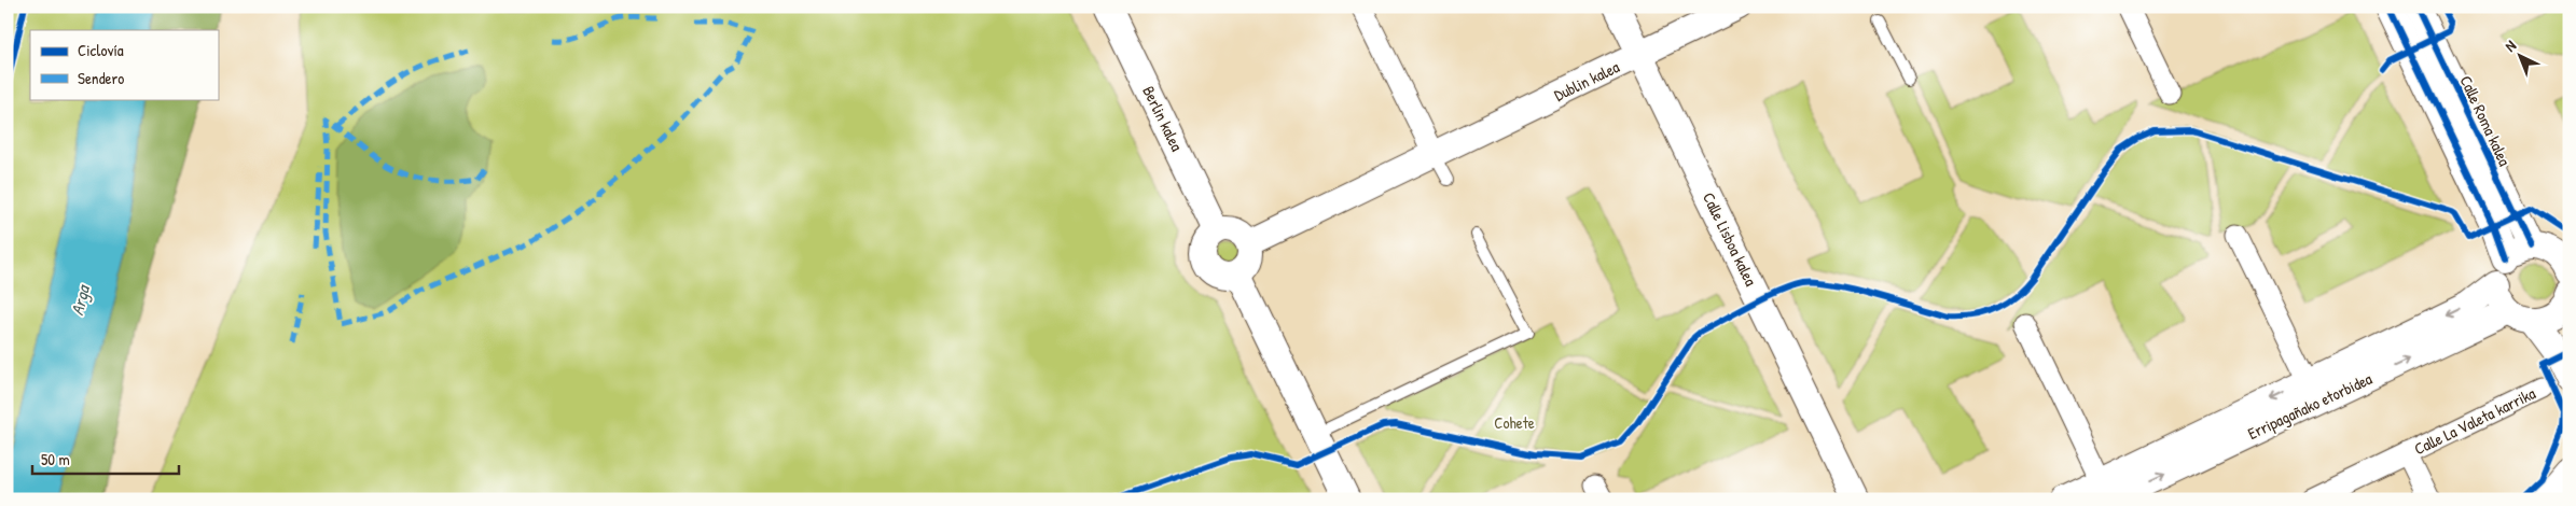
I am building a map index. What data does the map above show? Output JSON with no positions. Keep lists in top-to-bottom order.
{
  "streets": {
    "street": [
      "Dublin kalea",
      "Berlin kalea",
      "Calle Roma kalea",
      "Calle Lisboa kalea",
      "Erripagañako etorbidea",
      "Calle La Valeta karrika"
    ]
  },
  "crossings": [
    ["Dublin kalea", "Berlin kalea"],
    ["Dublin kalea", "Calle Lisboa kalea"]
  ],
  "water": ["Arga"],
  "parks": ["Cohete"],
  "legend": ["Ciclovía", "Sendero"],
  "scale_bar": "50 m",
  "north": "top left"
}
